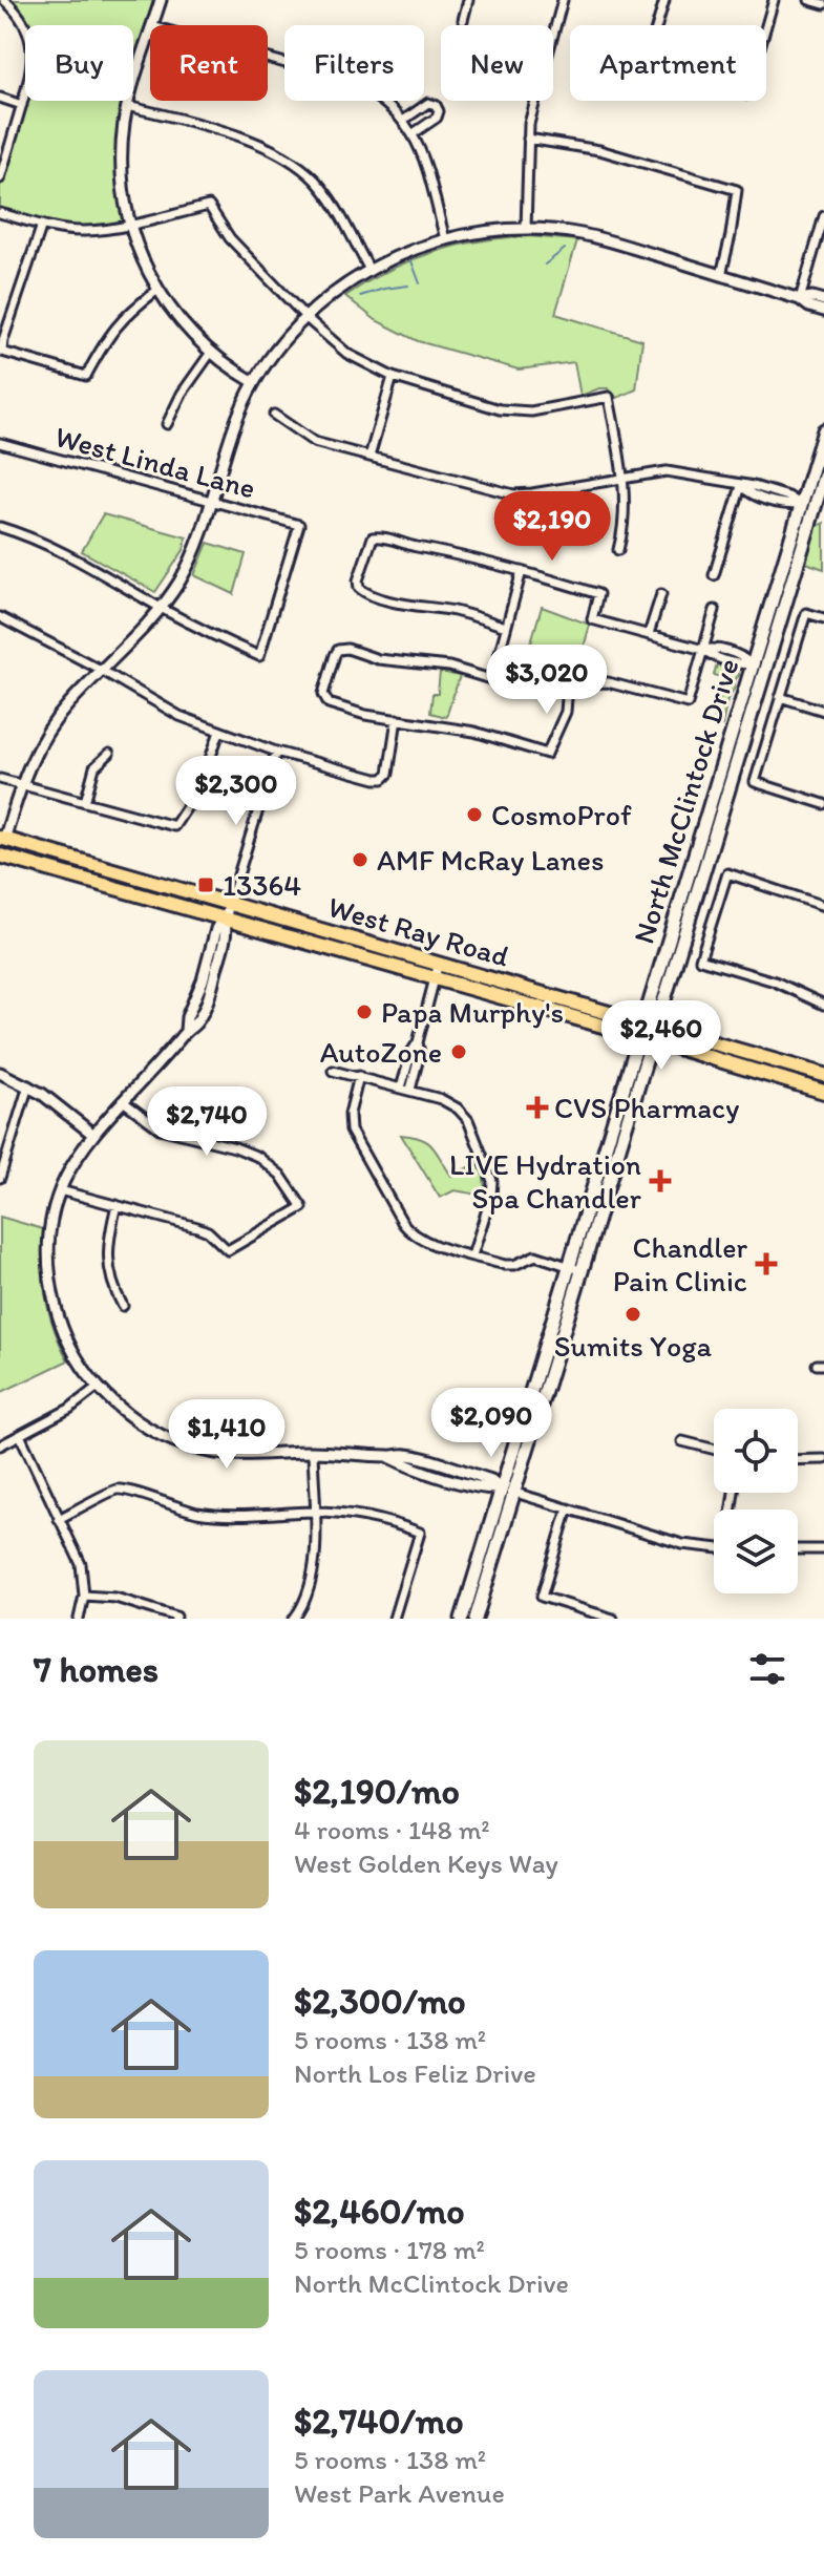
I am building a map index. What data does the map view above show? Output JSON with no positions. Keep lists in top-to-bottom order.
{
  "streets": {
    "main road": ["North McClintock Drive", "West Ray Road"],
    "street": ["West Linda Lane"]
  },
  "crossings": [
    ["North McClintock Drive", "West Ray Road"]
  ],
  "places": {
    "other": [
      "CosmoProf",
      "AMF McRay Lanes",
      "Papa Murphy's",
      "AutoZone",
      "Sumits Yoga"
    ],
    "transit": ["13364"],
    "health": ["CVS Pharmacy", "LIVE Hydration Spa Chandler", "Chandler Pain Clinic"]
  },
  "page": {
    "chip": [
      "Buy",
      "Rent",
      "Filters",
      "New",
      "Apartment"
    ],
    "price": [
      "$2,190",
      "$3,020",
      "$2,300",
      "$2,460",
      "$2,740",
      "$2,090",
      "$1,410"
    ],
    "heading": "7 homes",
    "list": [
      {
        "name": "$2,190/mo",
        "note": "4 rooms · 148 m² · West Golden Keys Way"
      },
      {
        "name": "$2,300/mo",
        "note": "5 rooms · 138 m² · North Los Feliz Drive"
      },
      {
        "name": "$2,460/mo",
        "note": "5 rooms · 178 m² · North McClintock Drive"
      },
      {
        "name": "$2,740/mo",
        "note": "5 rooms · 138 m² · West Park Avenue"
      }
    ]
  }
}
